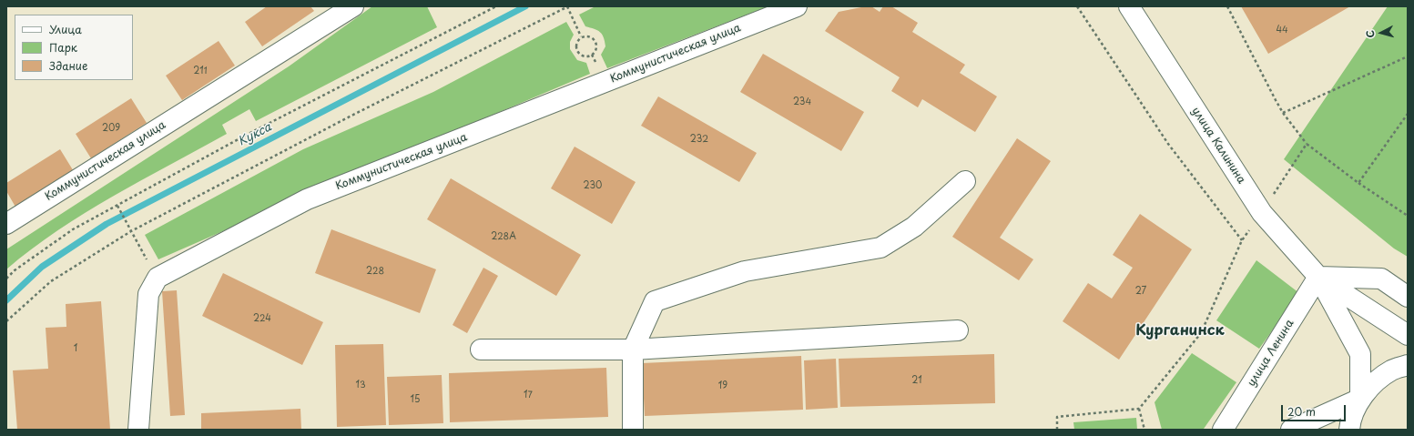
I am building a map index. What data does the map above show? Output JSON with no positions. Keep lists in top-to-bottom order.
{
  "streets": {
    "street": ["Коммунистическая улица", "улица Калинина", "улица Ленина"]
  },
  "crossings": [
    ["улица Калинина", "улица Ленина"]
  ],
  "districts": ["Курганинск"],
  "water": ["Кукса"],
  "house_numbers": [
    "44",
    "211",
    "234",
    "209",
    "232",
    "230",
    "228А",
    "228",
    "27",
    "224",
    "1",
    "21",
    "13",
    "19",
    "17",
    "15"
  ],
  "legend": ["Улица", "Парк", "Здание"],
  "scale_bar": "20 m",
  "north": "left"
}
